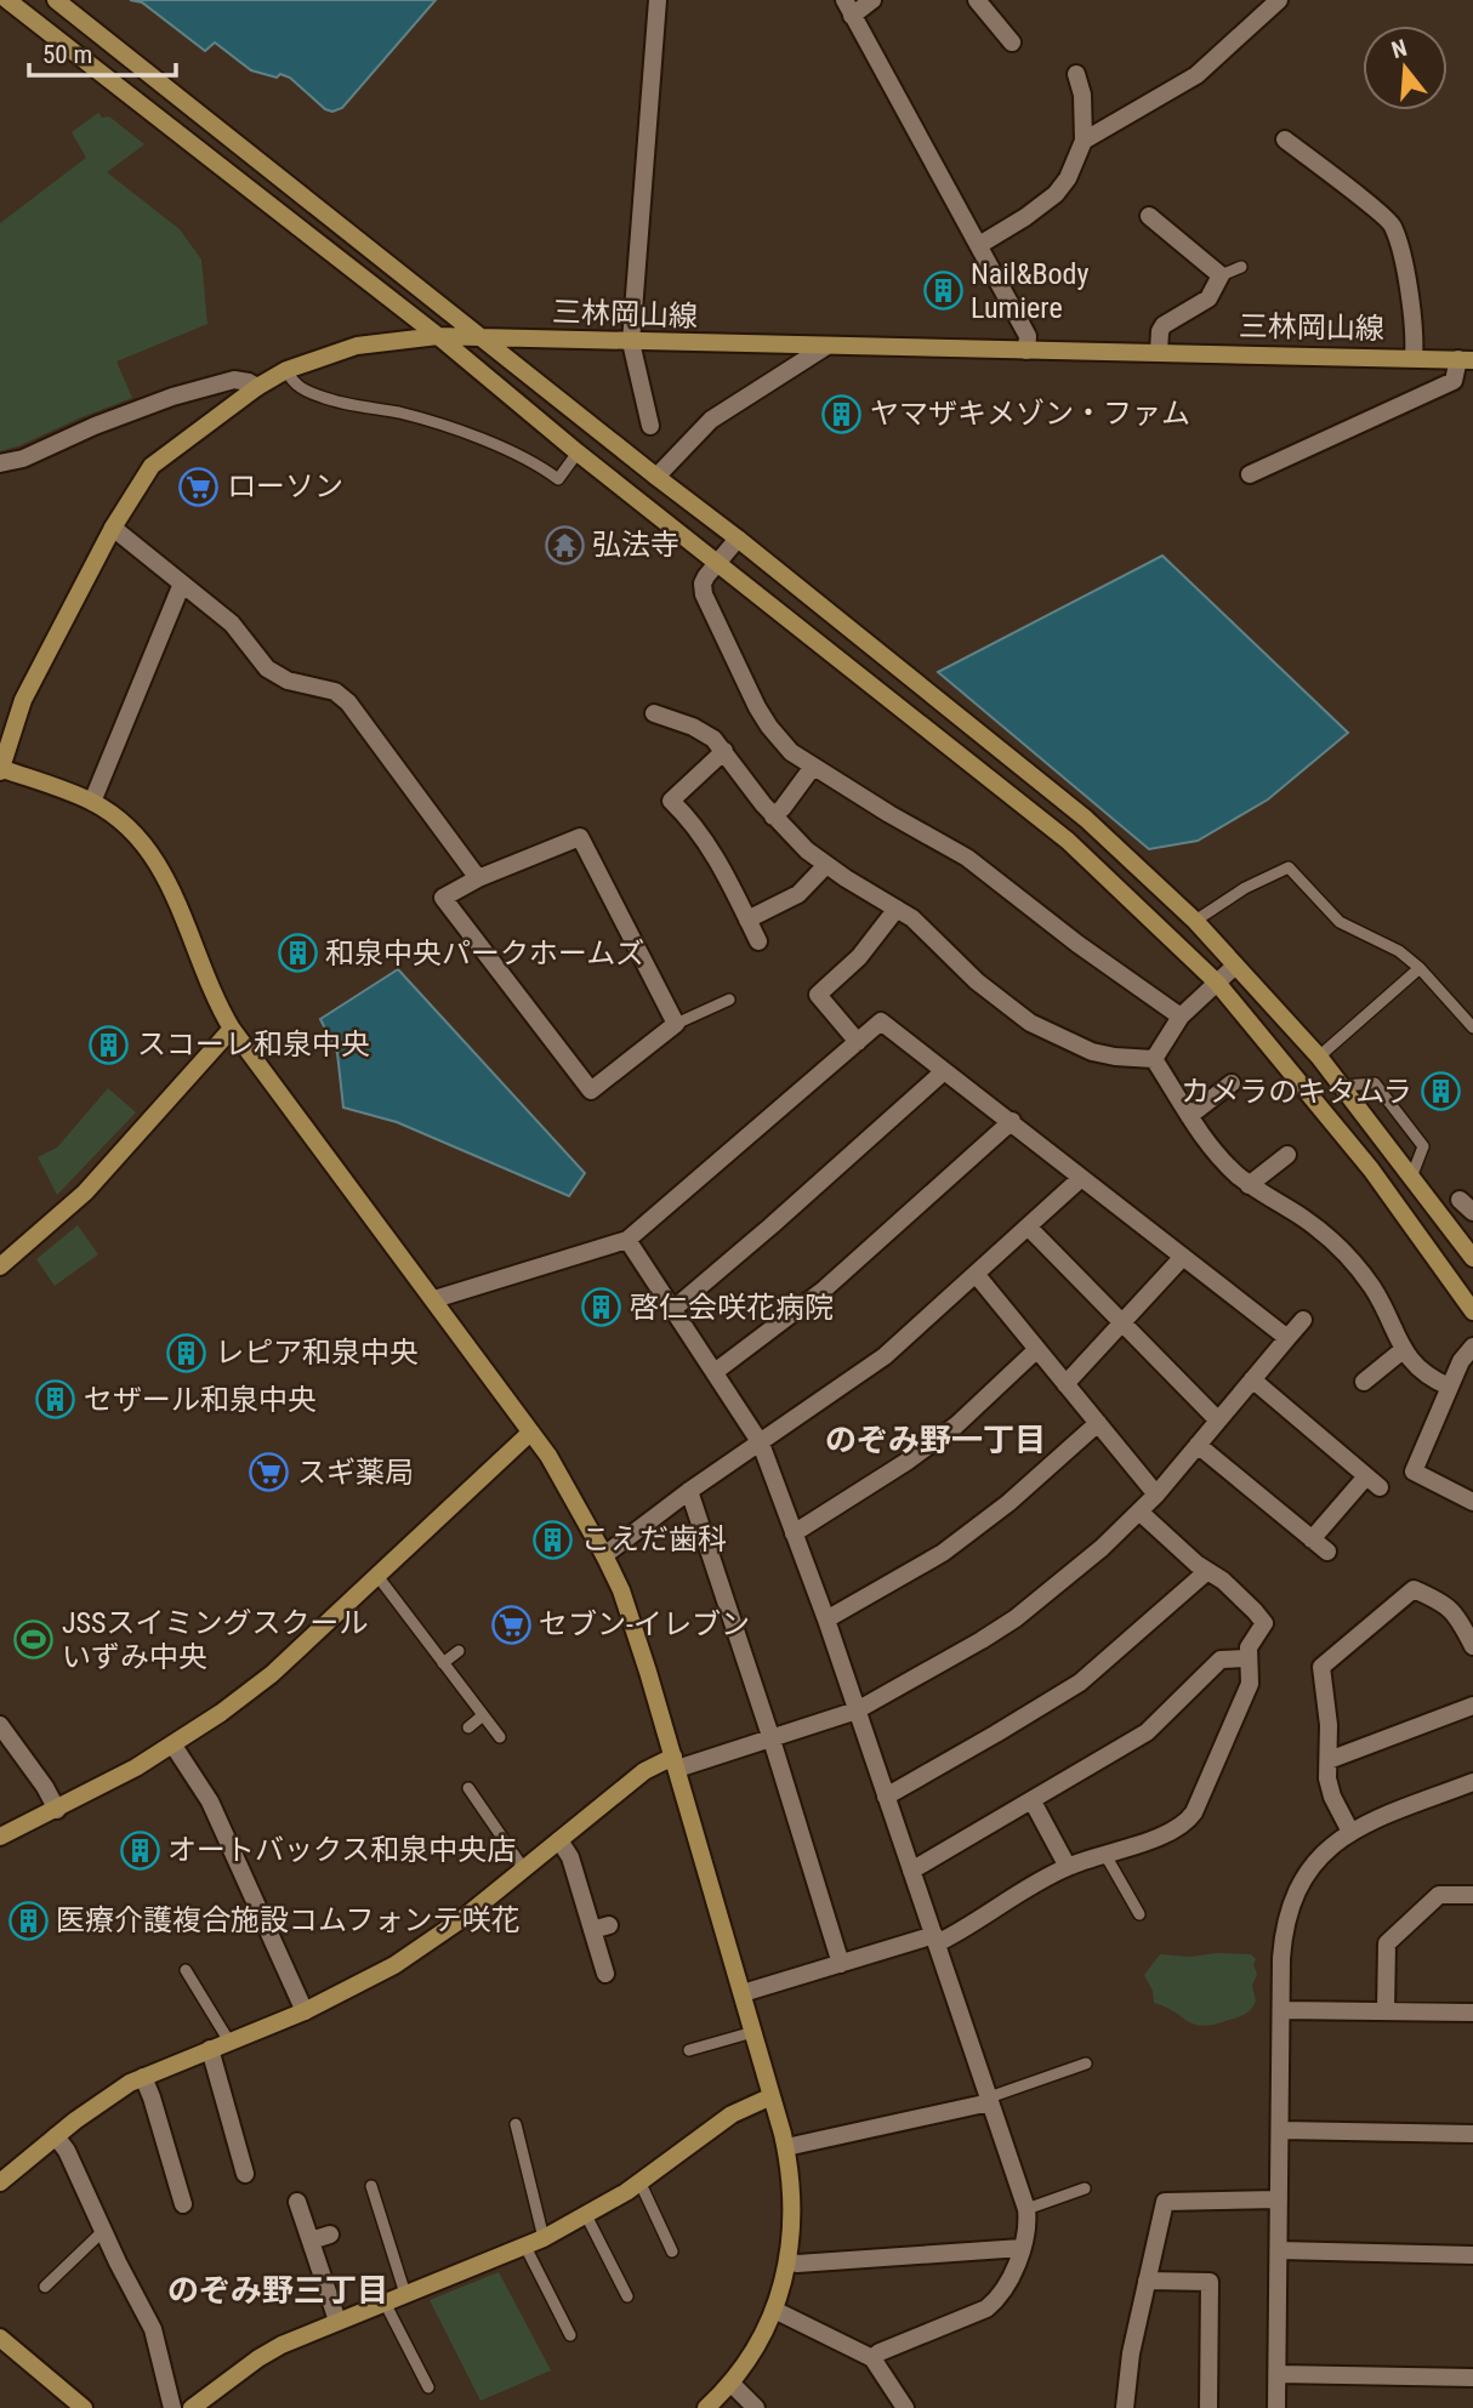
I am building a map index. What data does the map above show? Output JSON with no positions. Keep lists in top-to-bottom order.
{
  "streets": {
    "street": ["三林岡山線"]
  },
  "districts": ["のぞみ野一丁目", "のぞみ野三丁目"],
  "places": {
    "building": [
      "Nail&Body Lumiere",
      "ヤマザキメゾン・ファム",
      "和泉中央パークホームズ",
      "スコーレ和泉中央",
      "カメラのキタムラ",
      "啓仁会咲花病院",
      "レピア和泉中央",
      "セザール和泉中央",
      "こえだ歯科",
      "オートバックス和泉中央店",
      "医療介護複合施設コムフォンテ咲花"
    ],
    "supermarket": ["ローソン", "スギ薬局", "セブン-イレブン"],
    "temple": ["弘法寺"],
    "sports": ["JSSスイミングスクール いずみ中央"]
  },
  "scale_bar": "50 m",
  "north": "top"
}
